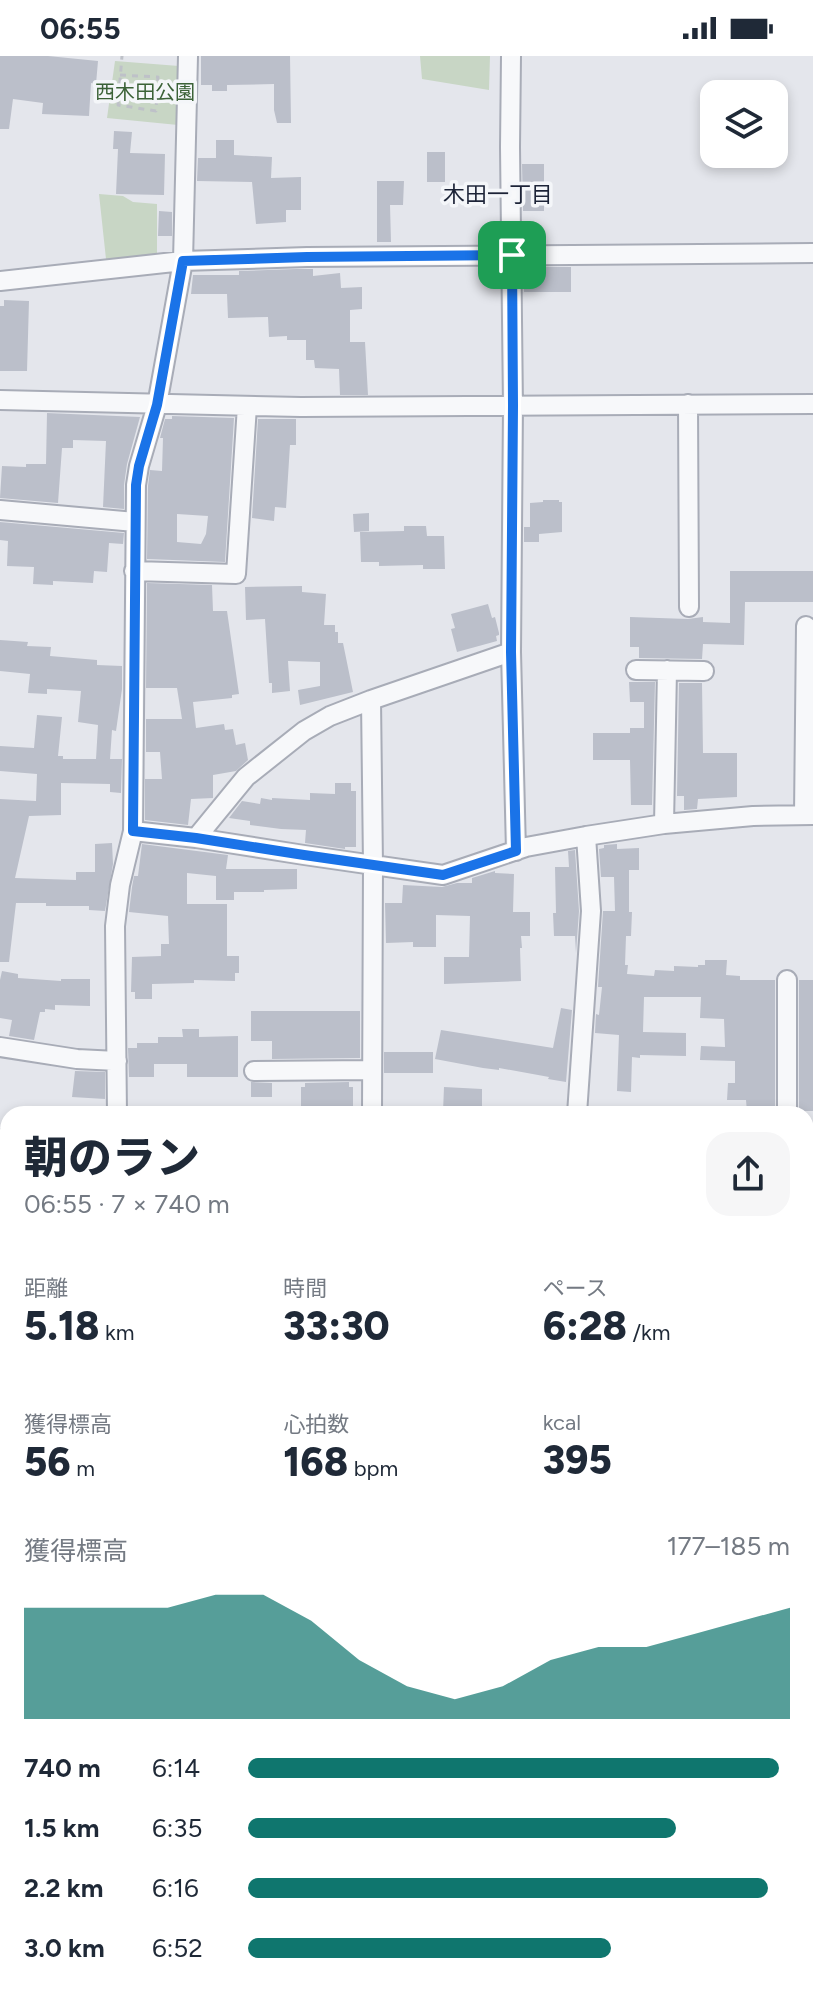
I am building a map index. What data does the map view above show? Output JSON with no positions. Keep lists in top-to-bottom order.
{
  "districts": ["木田一丁目"],
  "parks": ["西木田公園"],
  "page": {
    "status": "06:55",
    "heading": ["朝のラン", "06:55 · 7 × 740 m"],
    "stats": [
      ["距離", "5.18 km"],
      ["時間", "33:30"],
      ["ペース", "6:28 /km"],
      ["獲得標高", "56 m"],
      ["心拍数", "168 bpm"],
      ["kcal", "395"]
    ],
    "chart": ["獲得標高", "177–185 m"],
    "list": [
      {
        "name": "740 m",
        "note": "6:14"
      },
      {
        "name": "1.5 km",
        "note": "6:35"
      },
      {
        "name": "2.2 km",
        "note": "6:16"
      },
      {
        "name": "3.0 km",
        "note": "6:52"
      }
    ]
  }
}
